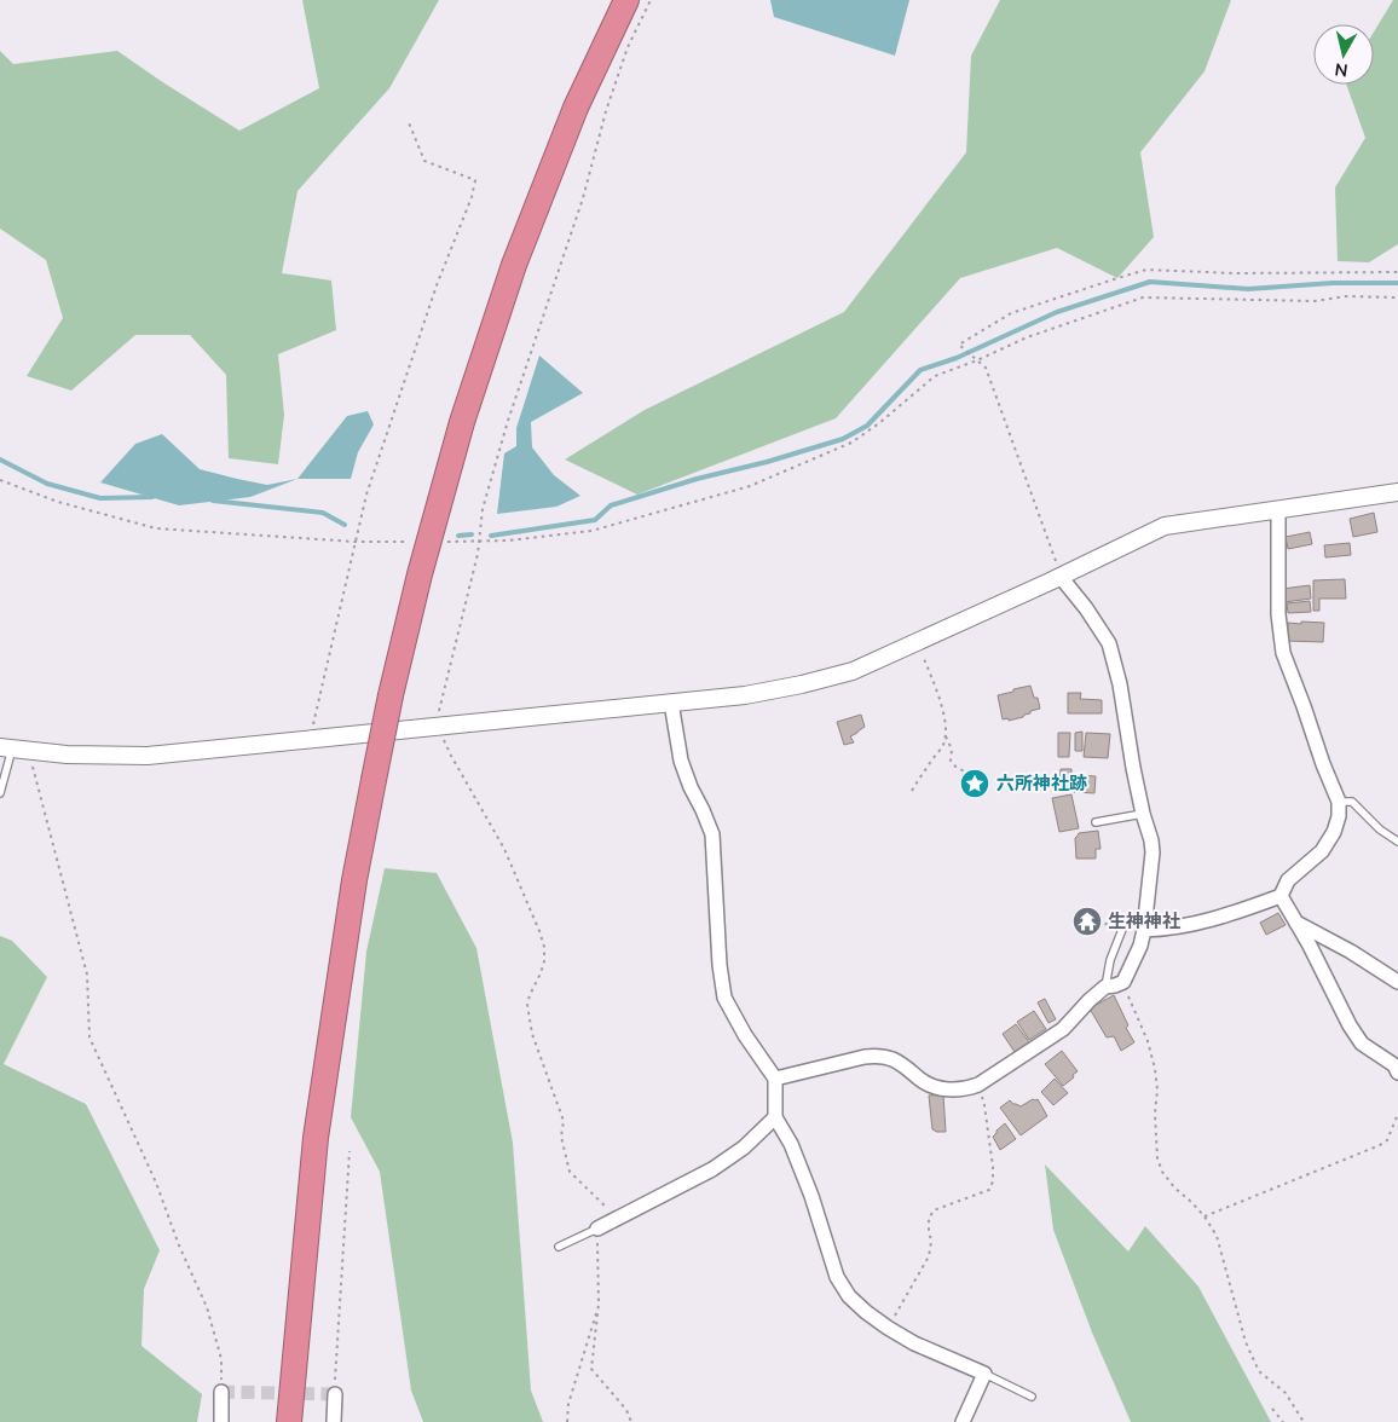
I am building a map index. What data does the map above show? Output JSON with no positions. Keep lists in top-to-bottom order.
{
  "places": {
    "place": ["六所神社跡"],
    "temple": ["生神神社"]
  },
  "north": "bottom"
}
